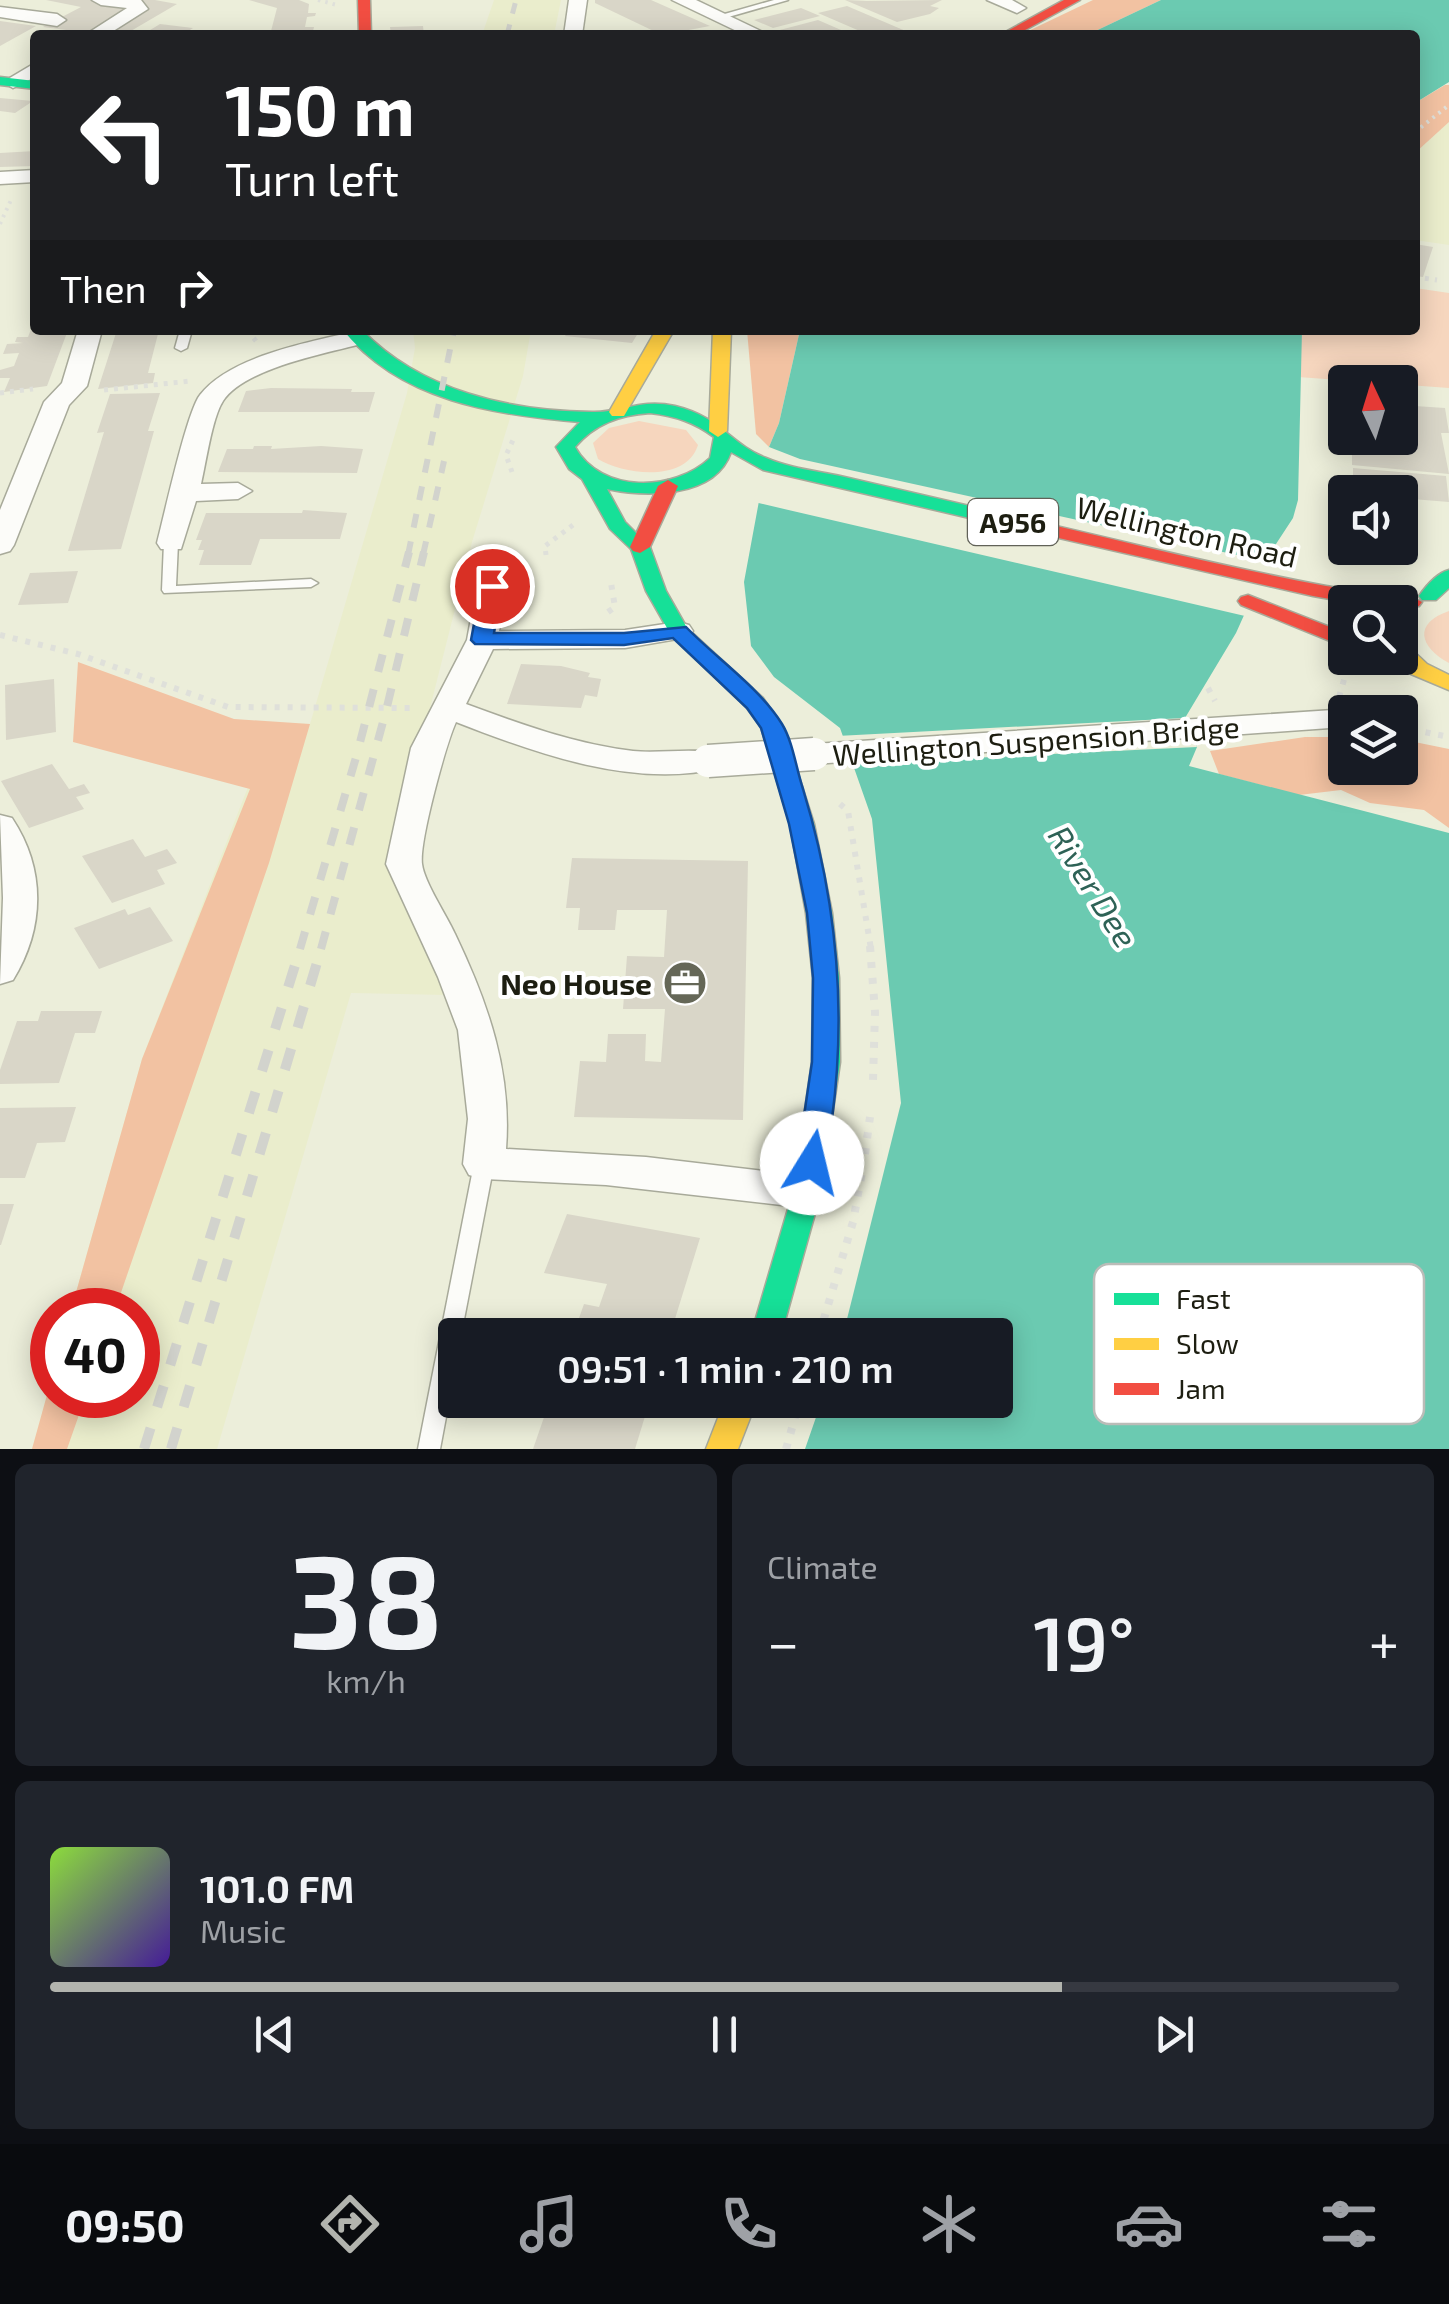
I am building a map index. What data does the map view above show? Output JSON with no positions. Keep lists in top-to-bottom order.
{
  "streets": {
    "main road": ["A956", "Wellington Road"],
    "street": ["Wellington Suspension Bridge"]
  },
  "crossings": [
    ["A956", "Wellington Road"]
  ],
  "water": ["River Dee"],
  "places": {
    "office": ["Neo House"]
  },
  "legend": ["Fast", "Slow", "Jam"],
  "north": "top",
  "page": {
    "turn": ["150 m", "Turn left"],
    "then": "Then",
    "limit": "40",
    "trip": "09:51 · 1 min · 210 m",
    "tile": [
      ["38", "km/h"],
      "Climate"
    ],
    "heat": ["−", "19°", "+"],
    "song": ["101.0 FM", "Music"],
    "tabs": "09:50"
  }
}
